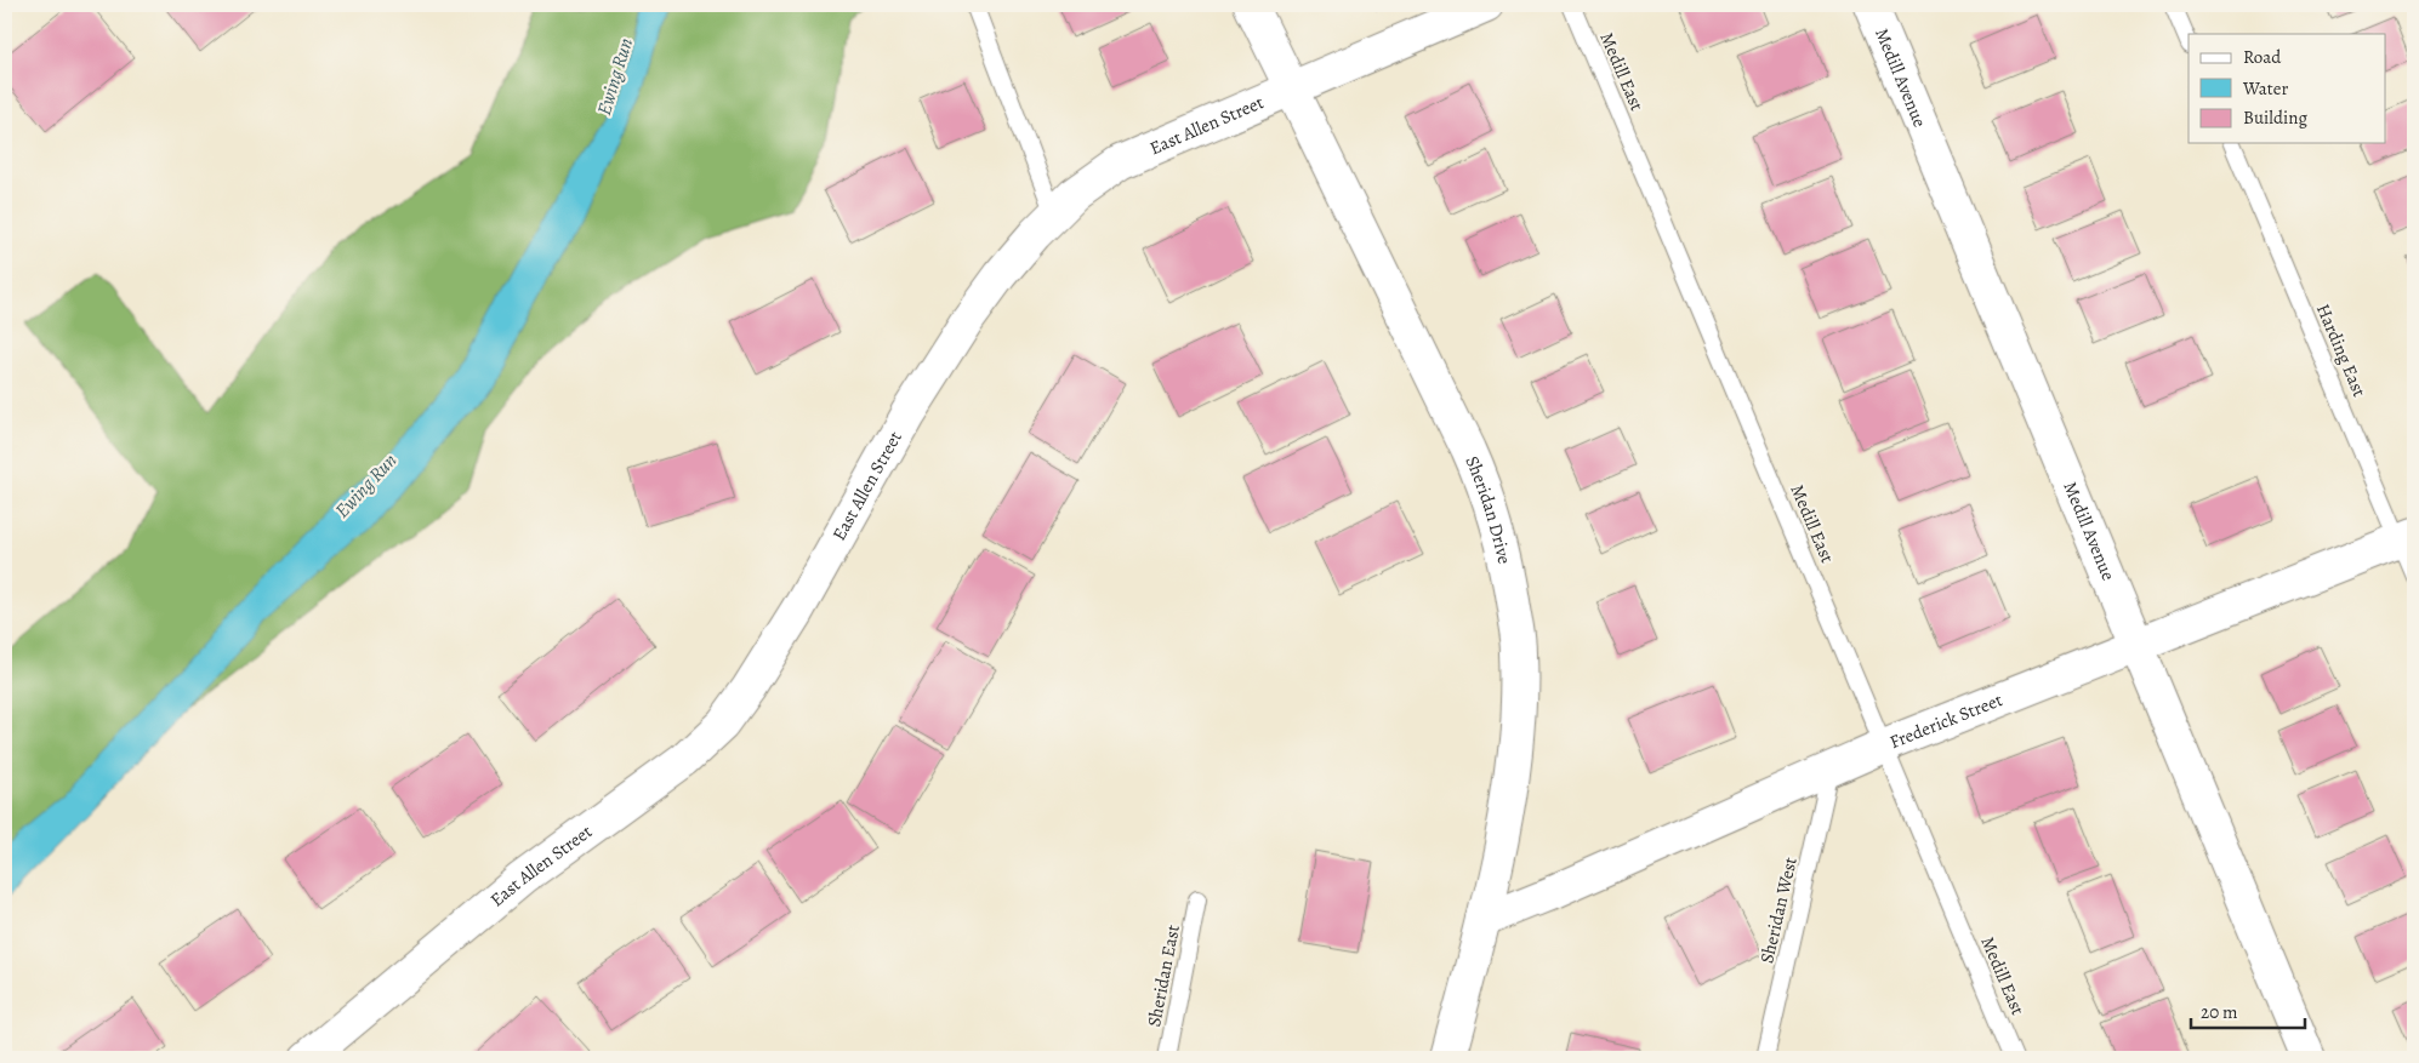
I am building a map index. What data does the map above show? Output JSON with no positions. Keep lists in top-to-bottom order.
{
  "streets": {
    "street": [
      "Medill Avenue",
      "East Allen Street",
      "Sheridan Drive",
      "Frederick Street"
    ],
    "lane": [
      "Medill East",
      "Harding East",
      "Sheridan West",
      "Sheridan East"
    ]
  },
  "crossings": [
    ["Medill East", "Frederick Street"],
    ["Medill Avenue", "Frederick Street"],
    ["East Allen Street", "Sheridan Drive"],
    ["Harding East", "Frederick Street"],
    ["Sheridan Drive", "Frederick Street"],
    ["Frederick Street", "Sheridan West"]
  ],
  "water": ["Ewing Run"],
  "legend": ["Road", "Water", "Building"],
  "scale_bar": "20 m"
}
